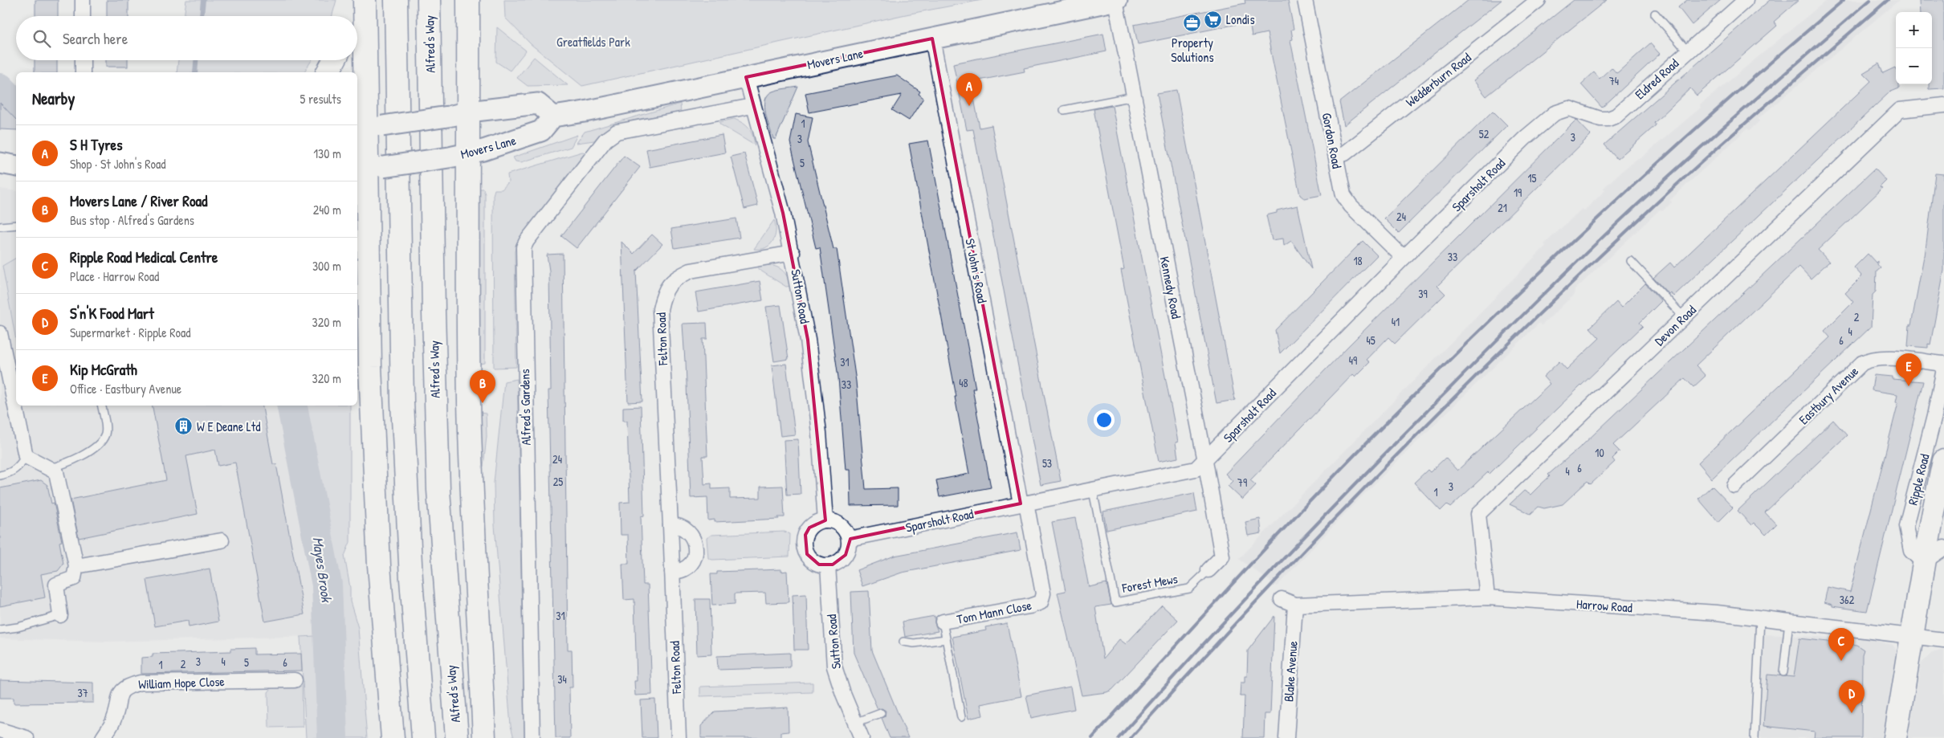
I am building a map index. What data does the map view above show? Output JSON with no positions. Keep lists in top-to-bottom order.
{
  "streets": {
    "main road": ["Alfred's Way", "Ripple Road"],
    "street": [
      "Movers Lane",
      "Eldred Road",
      "Wedderburn Road",
      "Gordon Road",
      "Sparsholt Road",
      "St John's Road",
      "Kennedy Road",
      "Sutton Road",
      "Devon Road",
      "Felton Road",
      "Eastbury Avenue",
      "Alfred's Gardens",
      "Harrow Road",
      "Tom Mann Close",
      "Blake Avenue",
      "William Hope Close"
    ],
    "lane": ["Forest Mews"]
  },
  "crossings": [
    ["Movers Lane", "St John's Road"],
    ["Movers Lane", "Kennedy Road"],
    ["Movers Lane", "Sutton Road"],
    ["Eldred Road", "Sparsholt Road"],
    ["Wedderburn Road", "Gordon Road"],
    ["Gordon Road", "Sparsholt Road"],
    ["Sparsholt Road", "St John's Road"],
    ["Sparsholt Road", "Kennedy Road"],
    ["Sparsholt Road", "Sutton Road"],
    ["Sparsholt Road", "Forest Mews"],
    ["Sparsholt Road", "Tom Mann Close"],
    ["St John's Road", "Tom Mann Close"],
    ["Kennedy Road", "Forest Mews"],
    ["Sutton Road", "Felton Road"],
    ["Sutton Road", "Alfred's Gardens"],
    ["Devon Road", "Harrow Road"],
    ["Ripple Road", "Harrow Road"],
    ["Harrow Road", "Blake Avenue"]
  ],
  "water": ["Mayes Brook"],
  "parks": ["Greatfields Park"],
  "places": {
    "supermarket": ["Londis"],
    "office": ["Property Solutions"],
    "building": ["W E Deane Ltd"]
  },
  "house_numbers": [
    "74",
    "1",
    "52",
    "3",
    "3",
    "5",
    "15",
    "19",
    "21",
    "24",
    "33",
    "18",
    "39",
    "2",
    "41",
    "4",
    "45",
    "6",
    "49",
    "31",
    "48",
    "33",
    "10",
    "24",
    "53",
    "6",
    "4",
    "25",
    "79",
    "3",
    "1",
    "362",
    "31",
    "3",
    "4",
    "5",
    "6",
    "2",
    "1",
    "34",
    "37"
  ],
  "page": {
    "map_buttons": ["+", "−"],
    "search": "Search here",
    "heading": ["Nearby", "5 results"],
    "pins": [
      "A",
      "E",
      "B",
      "C",
      "D"
    ],
    "list": [
      {
        "mark": "A",
        "name": "S H Tyres",
        "note": "Shop · St John's Road",
        "value": "130 m"
      },
      {
        "mark": "B",
        "name": "Movers Lane / River Road",
        "note": "Bus stop · Alfred's Gardens",
        "value": "240 m"
      },
      {
        "mark": "C",
        "name": "Ripple Road Medical Centre",
        "note": "Place · Harrow Road",
        "value": "300 m"
      },
      {
        "mark": "D",
        "name": "S'n'K Food Mart",
        "note": "Supermarket · Ripple Road",
        "value": "320 m"
      },
      {
        "mark": "E",
        "name": "Kip McGrath",
        "note": "Office · Eastbury Avenue",
        "value": "320 m"
      }
    ]
  }
}
